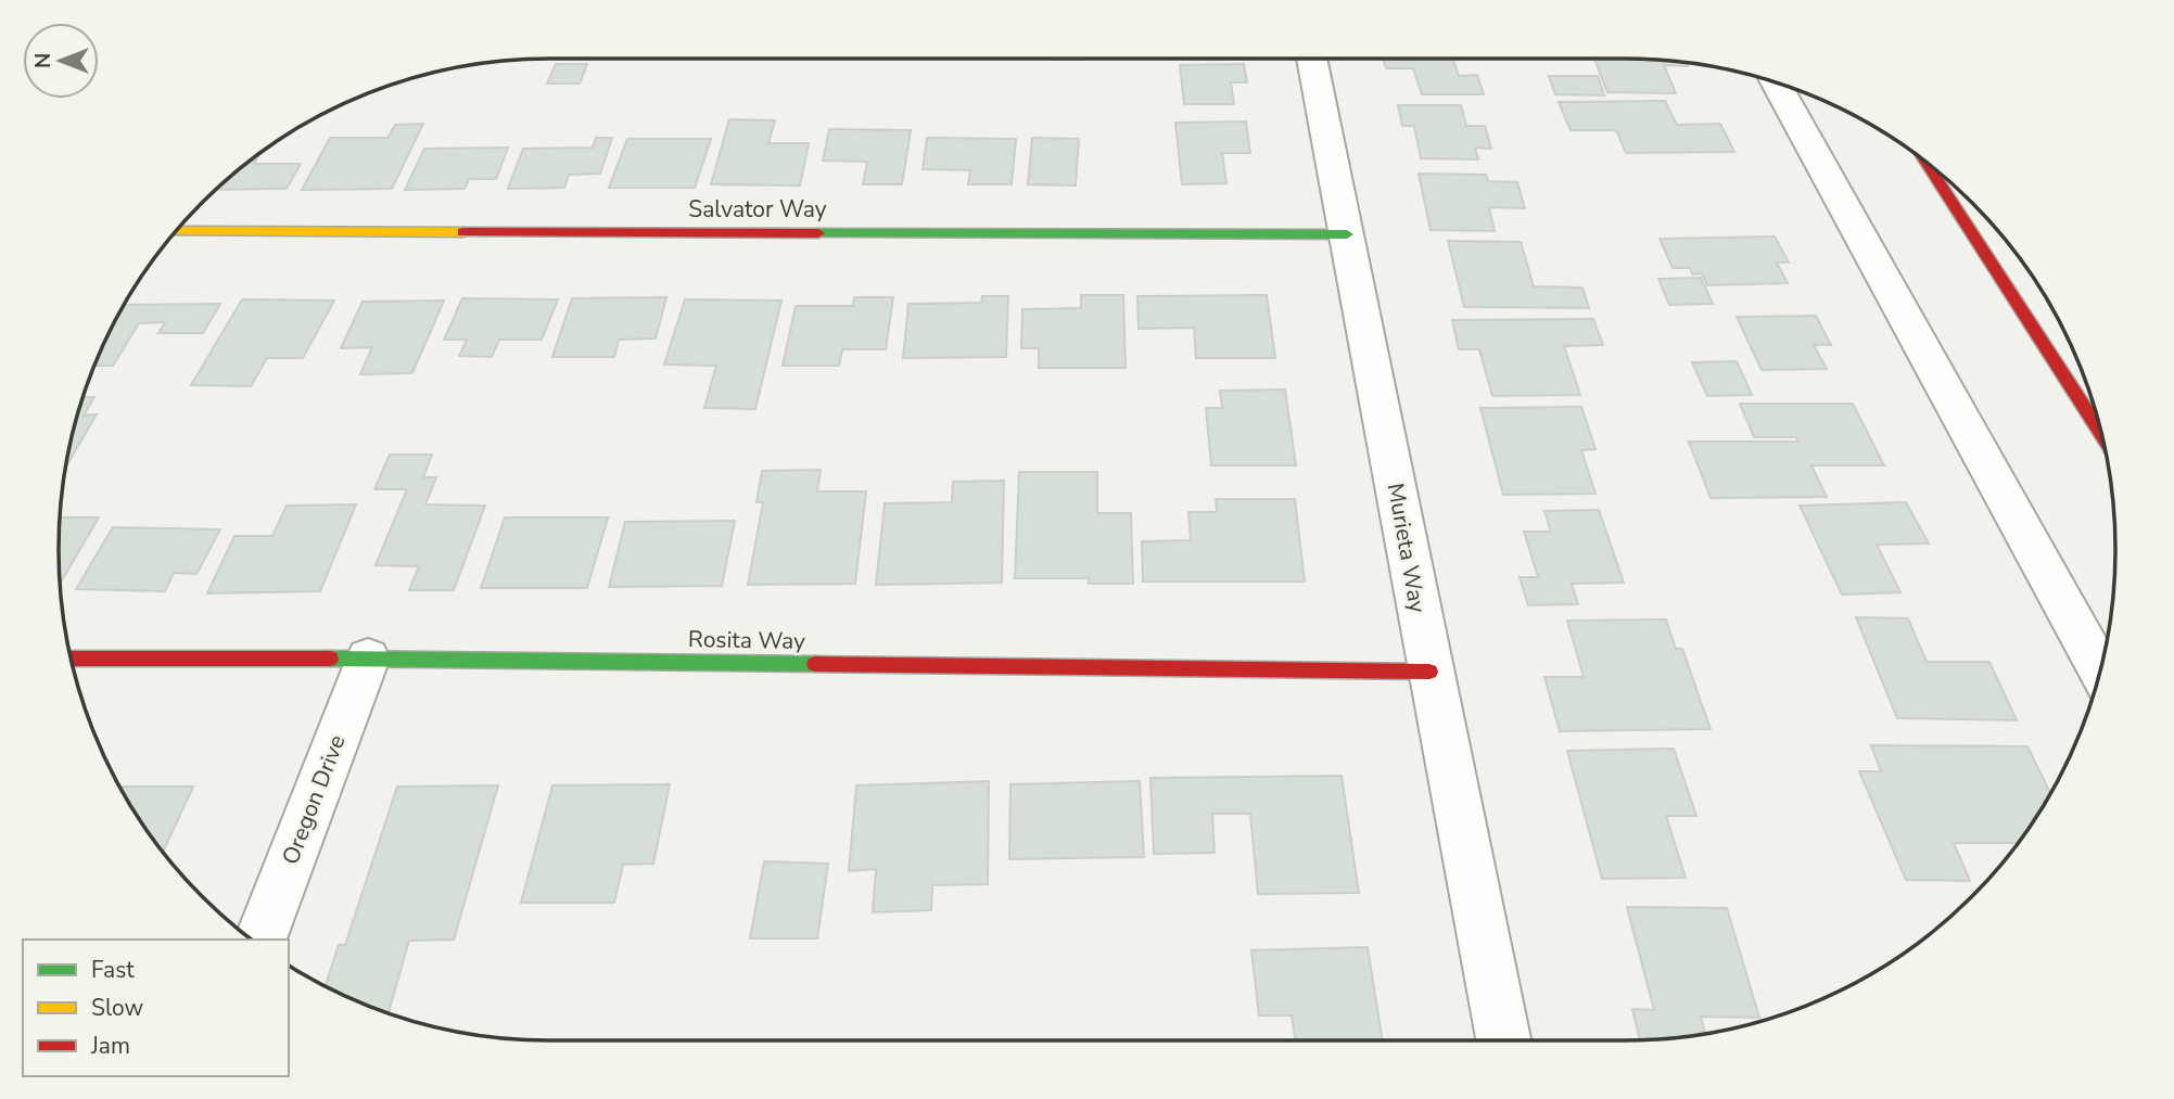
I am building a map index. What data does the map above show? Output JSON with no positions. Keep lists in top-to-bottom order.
{
  "streets": {
    "street": [
      "Salvator Way",
      "Murieta Way",
      "Rosita Way",
      "Oregon Drive"
    ]
  },
  "crossings": [
    ["Salvator Way", "Murieta Way"],
    ["Murieta Way", "Rosita Way"],
    ["Rosita Way", "Oregon Drive"]
  ],
  "legend": ["Fast", "Slow", "Jam"],
  "north": "left"
}
